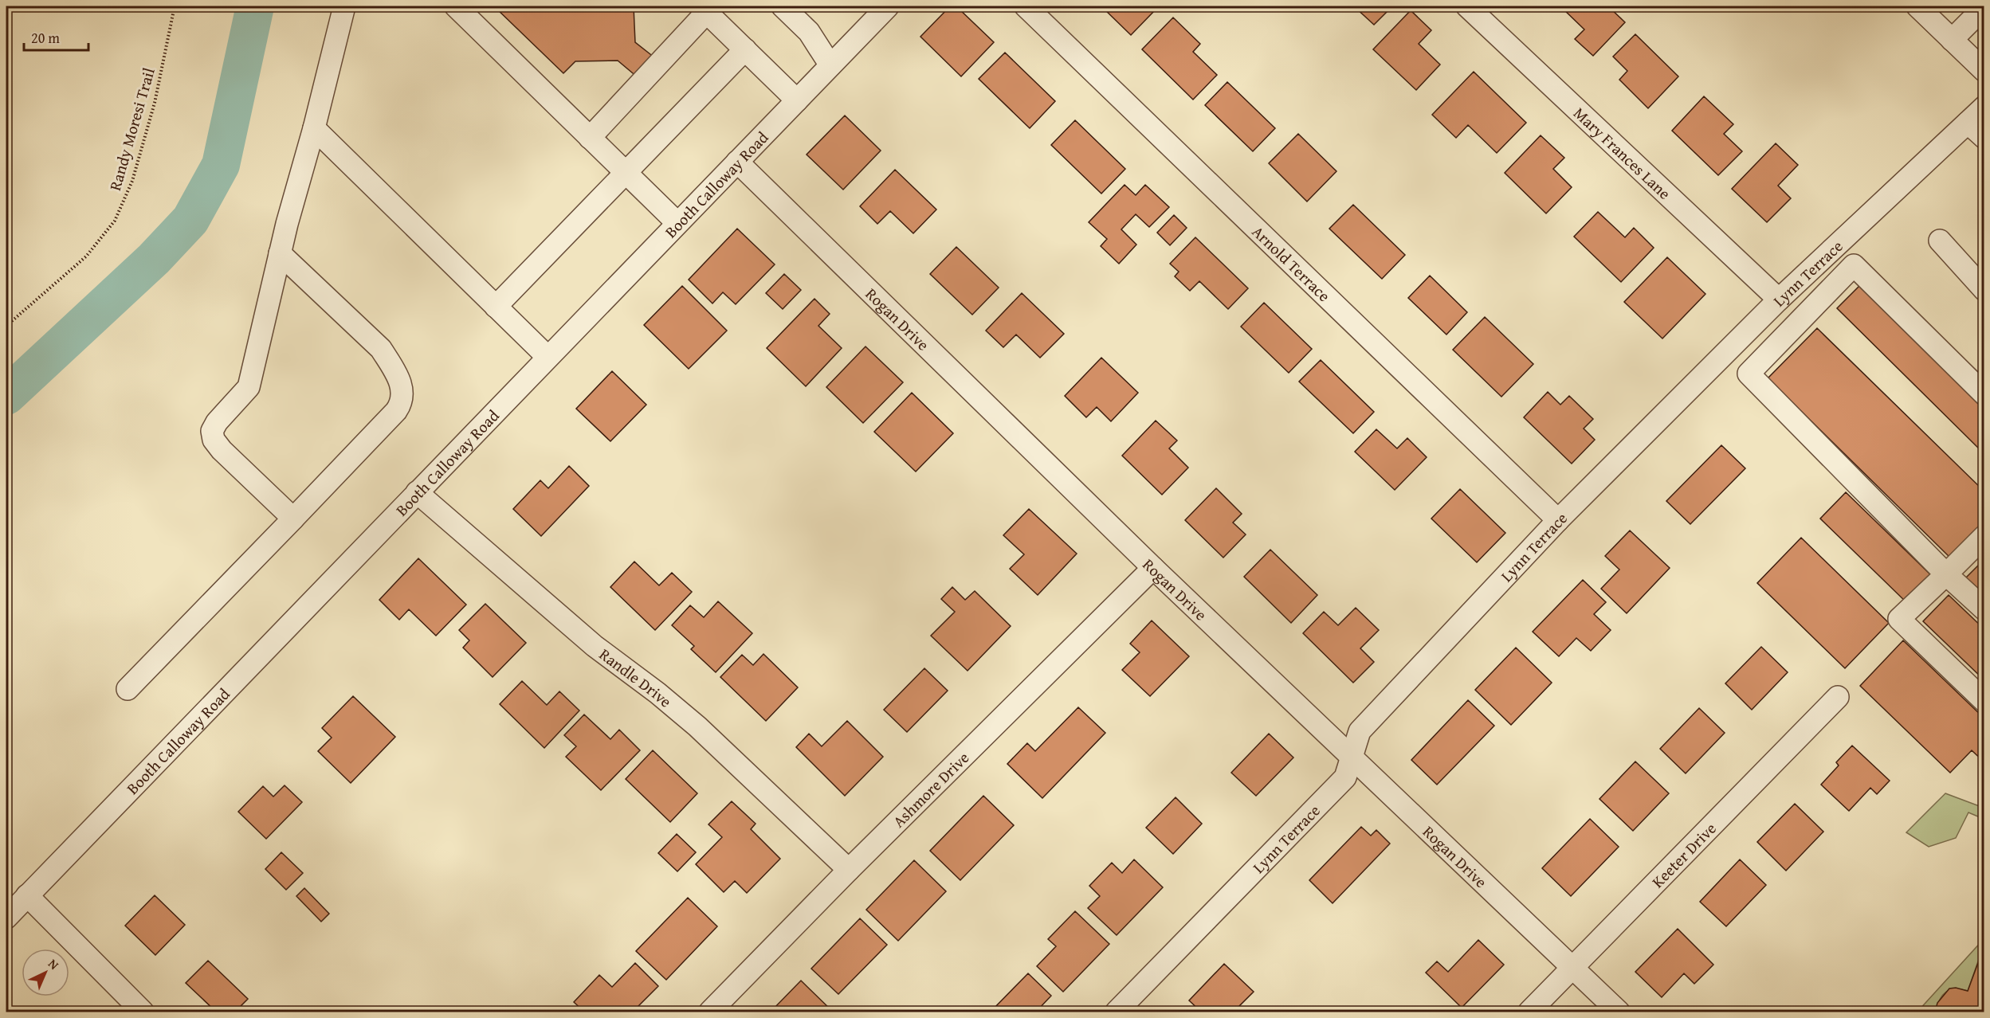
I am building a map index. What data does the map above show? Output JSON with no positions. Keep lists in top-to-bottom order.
{
  "streets": {
    "street": [
      "Mary Frances Lane",
      "Booth Calloway Road",
      "Arnold Terrace",
      "Lynn Terrace",
      "Rogan Drive",
      "Randle Drive",
      "Ashmore Drive",
      "Keeter Drive"
    ],
    "path": ["Randy Moresi Trail"]
  },
  "crossings": [
    ["Mary Frances Lane", "Lynn Terrace"],
    ["Booth Calloway Road", "Rogan Drive"],
    ["Booth Calloway Road", "Randle Drive"],
    ["Arnold Terrace", "Lynn Terrace"],
    ["Lynn Terrace", "Rogan Drive"],
    ["Rogan Drive", "Ashmore Drive"],
    ["Rogan Drive", "Keeter Drive"],
    ["Randle Drive", "Ashmore Drive"]
  ],
  "scale_bar": "20 m",
  "north": "top right"
}
